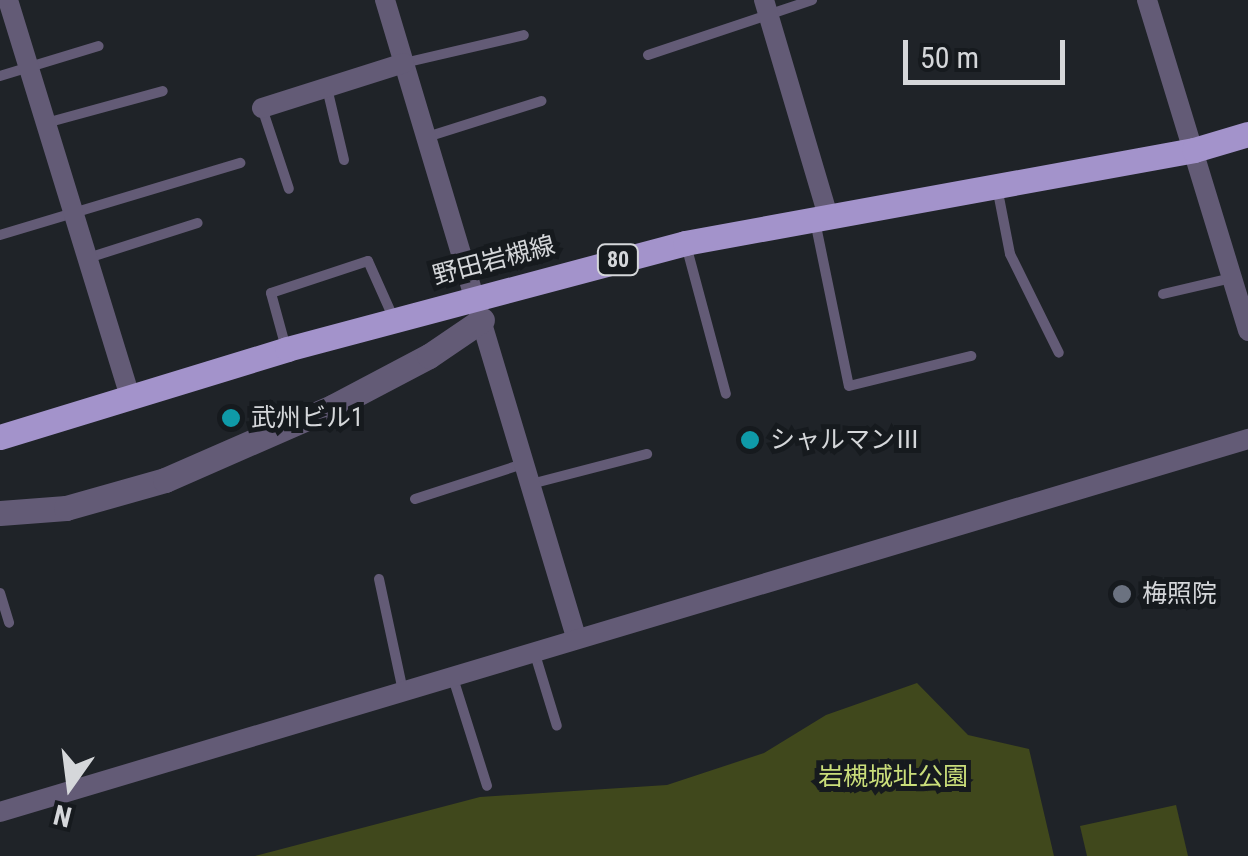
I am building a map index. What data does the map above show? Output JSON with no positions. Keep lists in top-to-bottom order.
{
  "streets": {
    "main road": ["80", "野田岩槻線"]
  },
  "parks": ["岩槻城址公園"],
  "places": ["武州ビル1", "シャルマンⅢ", "梅照院"],
  "scale_bar": "50 m",
  "north": "bottom"
}
